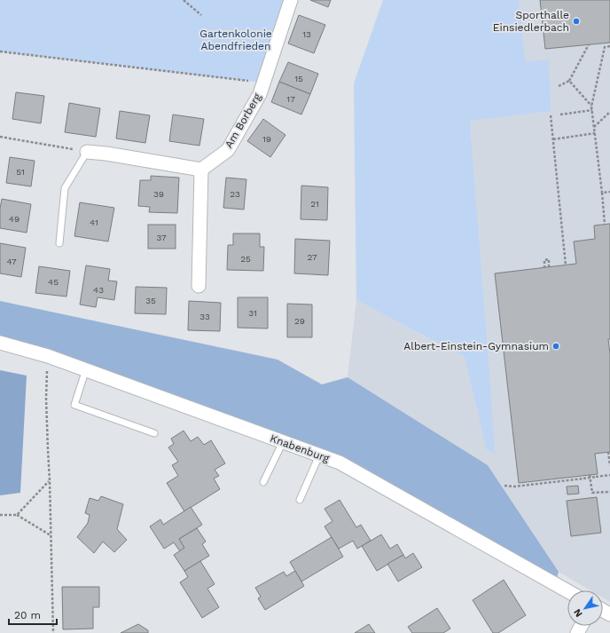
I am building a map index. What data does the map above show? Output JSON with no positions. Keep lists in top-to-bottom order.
{
  "streets": {
    "street": ["Am Borberg", "Knabenburg"]
  },
  "parks": ["Gartenkolonie Abendfrieden"],
  "places": ["Sporthalle Einsiedlerbach", "Albert-Einstein-Gymnasium"],
  "house_numbers": [
    "13",
    "15",
    "17",
    "19",
    "51",
    "39",
    "23",
    "21",
    "49",
    "41",
    "37",
    "27",
    "25",
    "47",
    "45",
    "43",
    "35",
    "31",
    "33",
    "29"
  ],
  "scale_bar": "20 m",
  "north": "bottom left"
}
